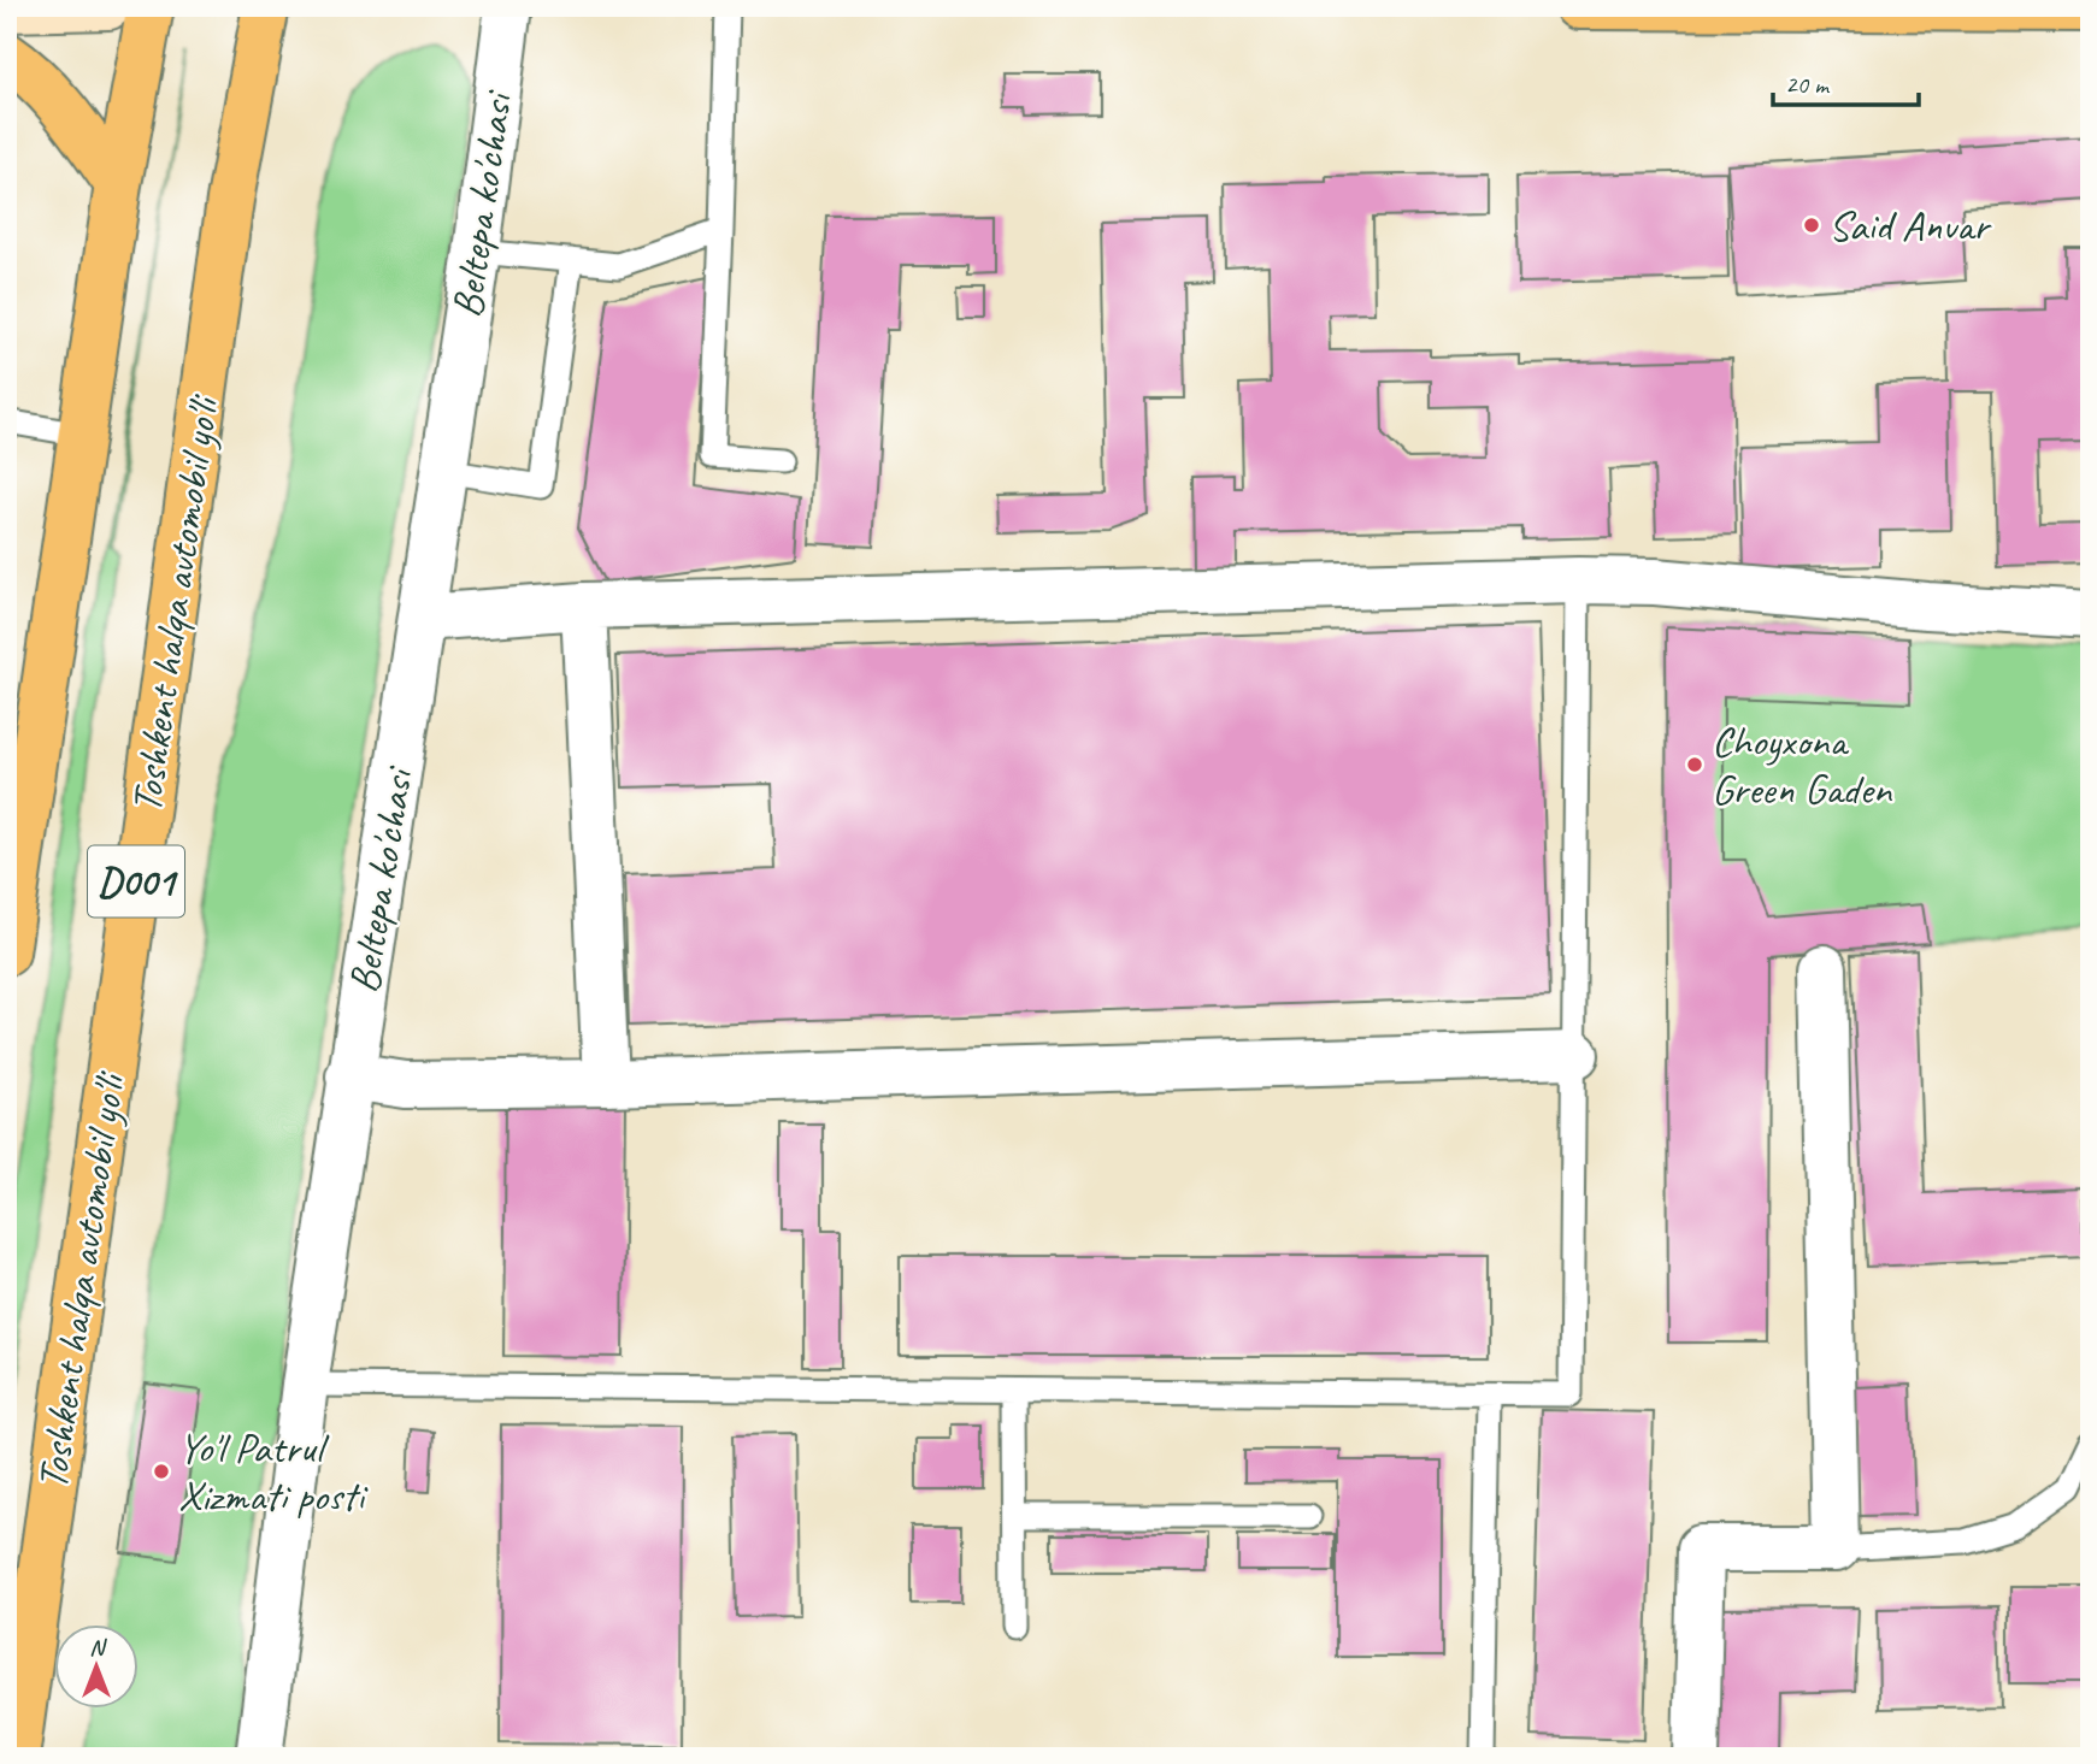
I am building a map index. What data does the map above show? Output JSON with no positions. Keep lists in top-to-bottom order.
{
  "streets": {
    "main road": ["Toshkent halqa avtomobil yo'li", "D001"],
    "street": ["Beltepa ko'chasi"]
  },
  "places": ["Said Anvar", "Choyxona Green Gaden", "Yo'l Patrul Xizmati posti"],
  "scale_bar": "20 m",
  "north": "top"
}
